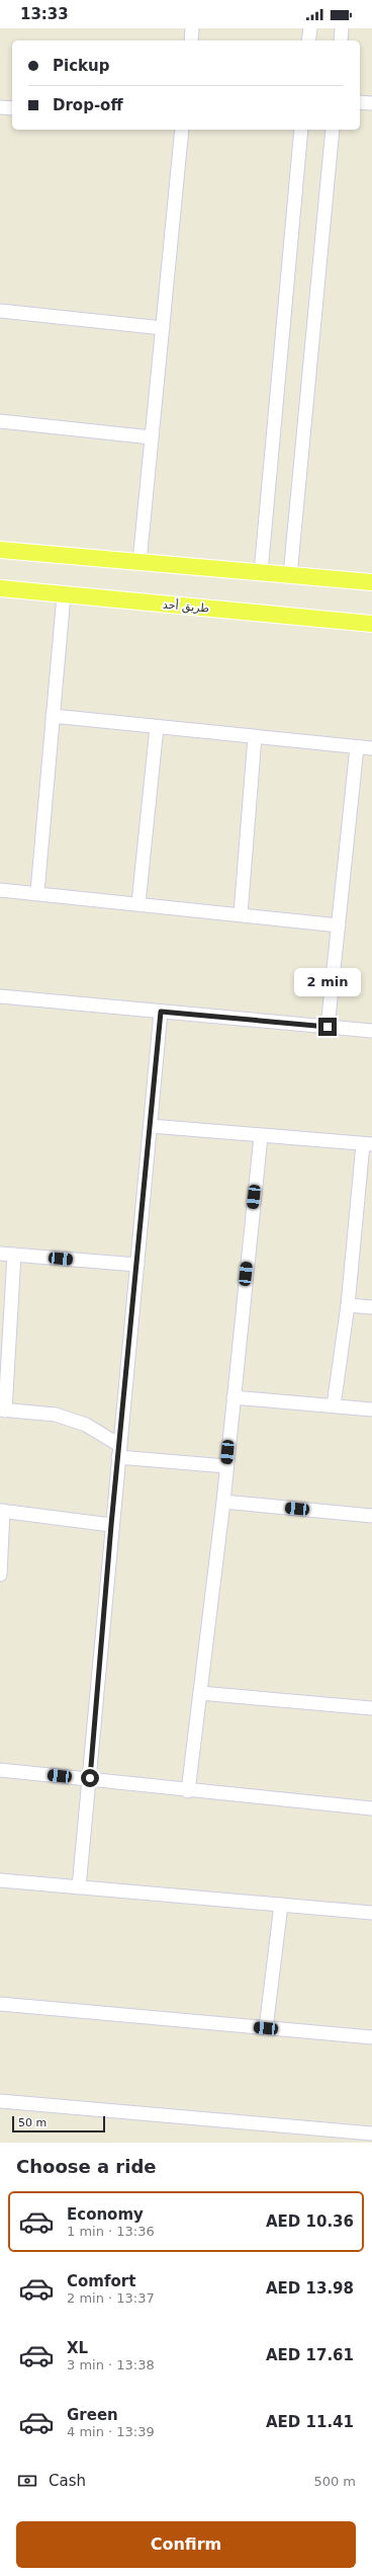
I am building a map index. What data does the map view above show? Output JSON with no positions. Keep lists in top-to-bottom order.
{
  "streets": {
    "main road": ["طريق أحد"]
  },
  "scale_bar": "50 m",
  "page": {
    "status": "13:33",
    "banner": ["Pickup", "Drop-off"],
    "bubble": "2 min",
    "scale": "50 m",
    "heading": "Choose a ride",
    "list": [
      {
        "name": "Economy",
        "note": "1 min · 13:36",
        "value": "AED 10.36"
      },
      {
        "name": "Comfort",
        "note": "2 min · 13:37",
        "value": "AED 13.98"
      },
      {
        "name": "XL",
        "note": "3 min · 13:38",
        "value": "AED 17.61"
      },
      {
        "name": "Green",
        "note": "4 min · 13:39",
        "value": "AED 11.41"
      }
    ],
    "pay": ["Cash", "500 m"],
    "buttons": "Confirm"
  }
}
